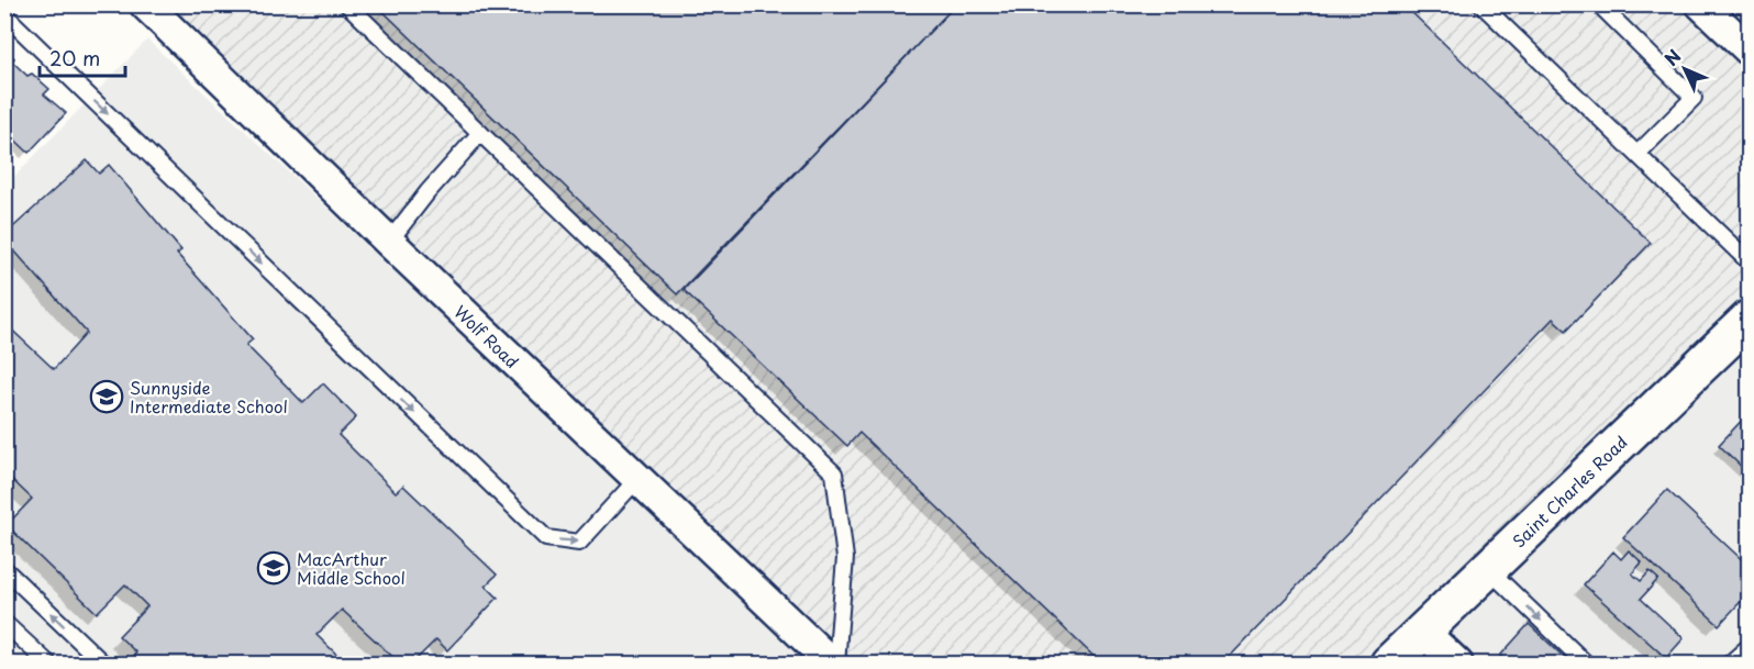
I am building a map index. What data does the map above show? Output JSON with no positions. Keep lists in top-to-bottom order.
{
  "streets": {
    "main road": ["Saint Charles Road"],
    "street": ["Wolf Road"]
  },
  "places": {
    "school or university": ["Sunnyside Intermediate School", "MacArthur Middle School"]
  },
  "scale_bar": "20 m",
  "north": "top left"
}
